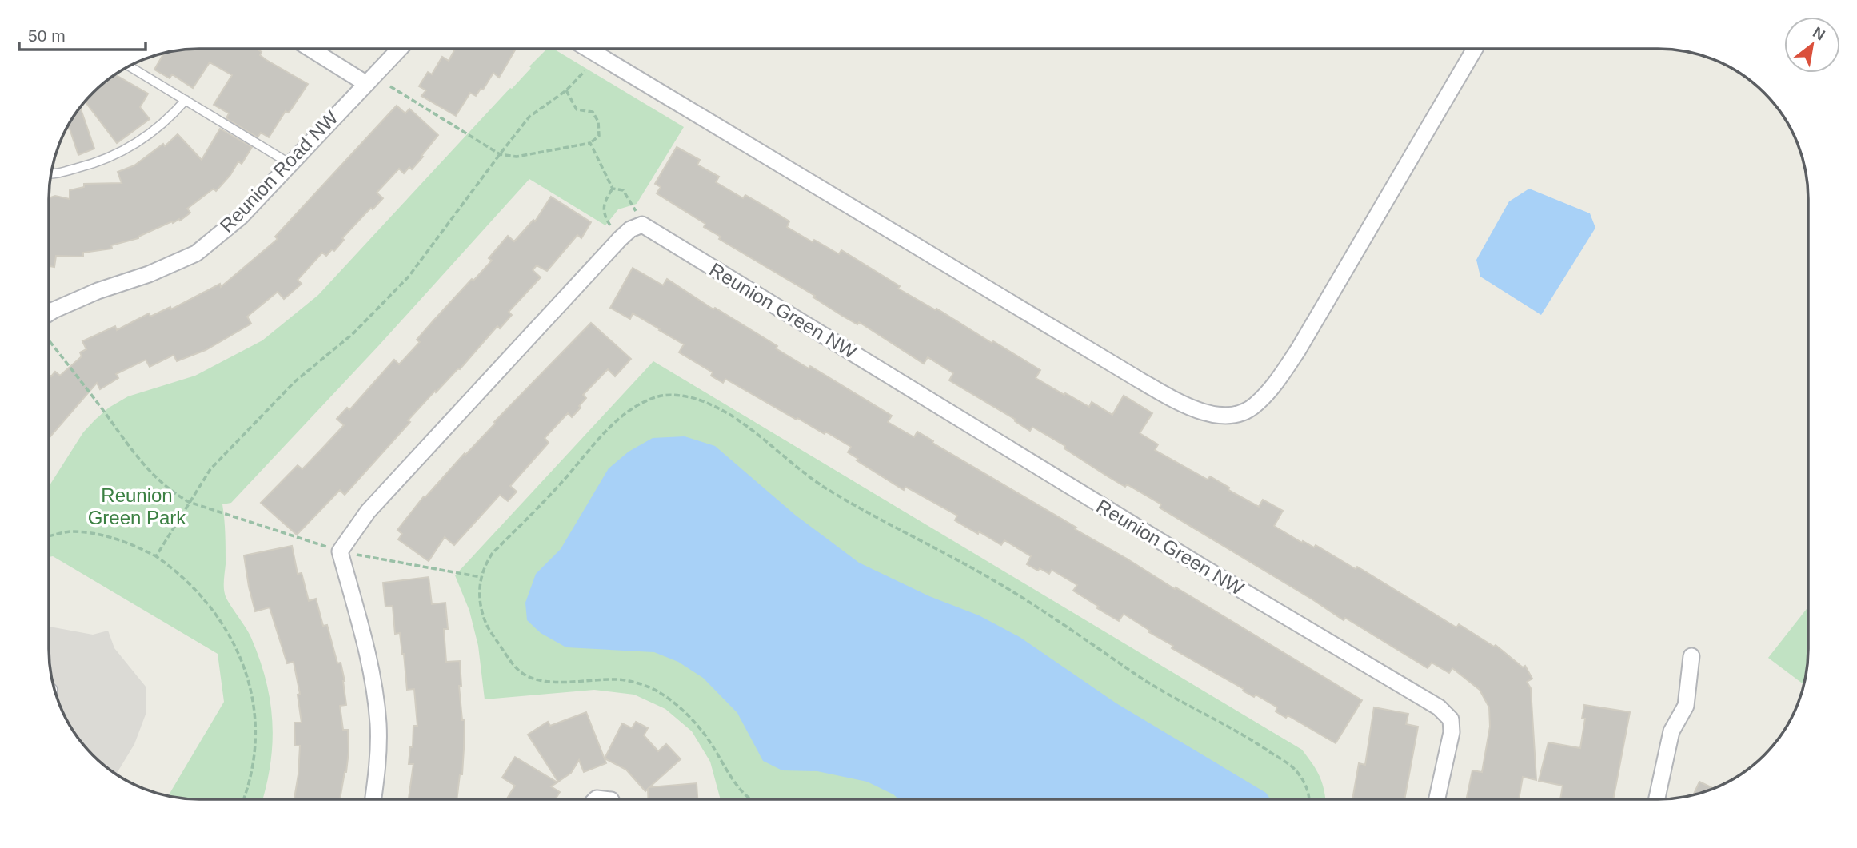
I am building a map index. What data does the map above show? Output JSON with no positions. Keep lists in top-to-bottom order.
{
  "streets": {
    "street": ["Reunion Road NW", "Reunion Green NW"]
  },
  "parks": ["Reunion Green Park"],
  "scale_bar": "50 m",
  "north": "top right"
}
